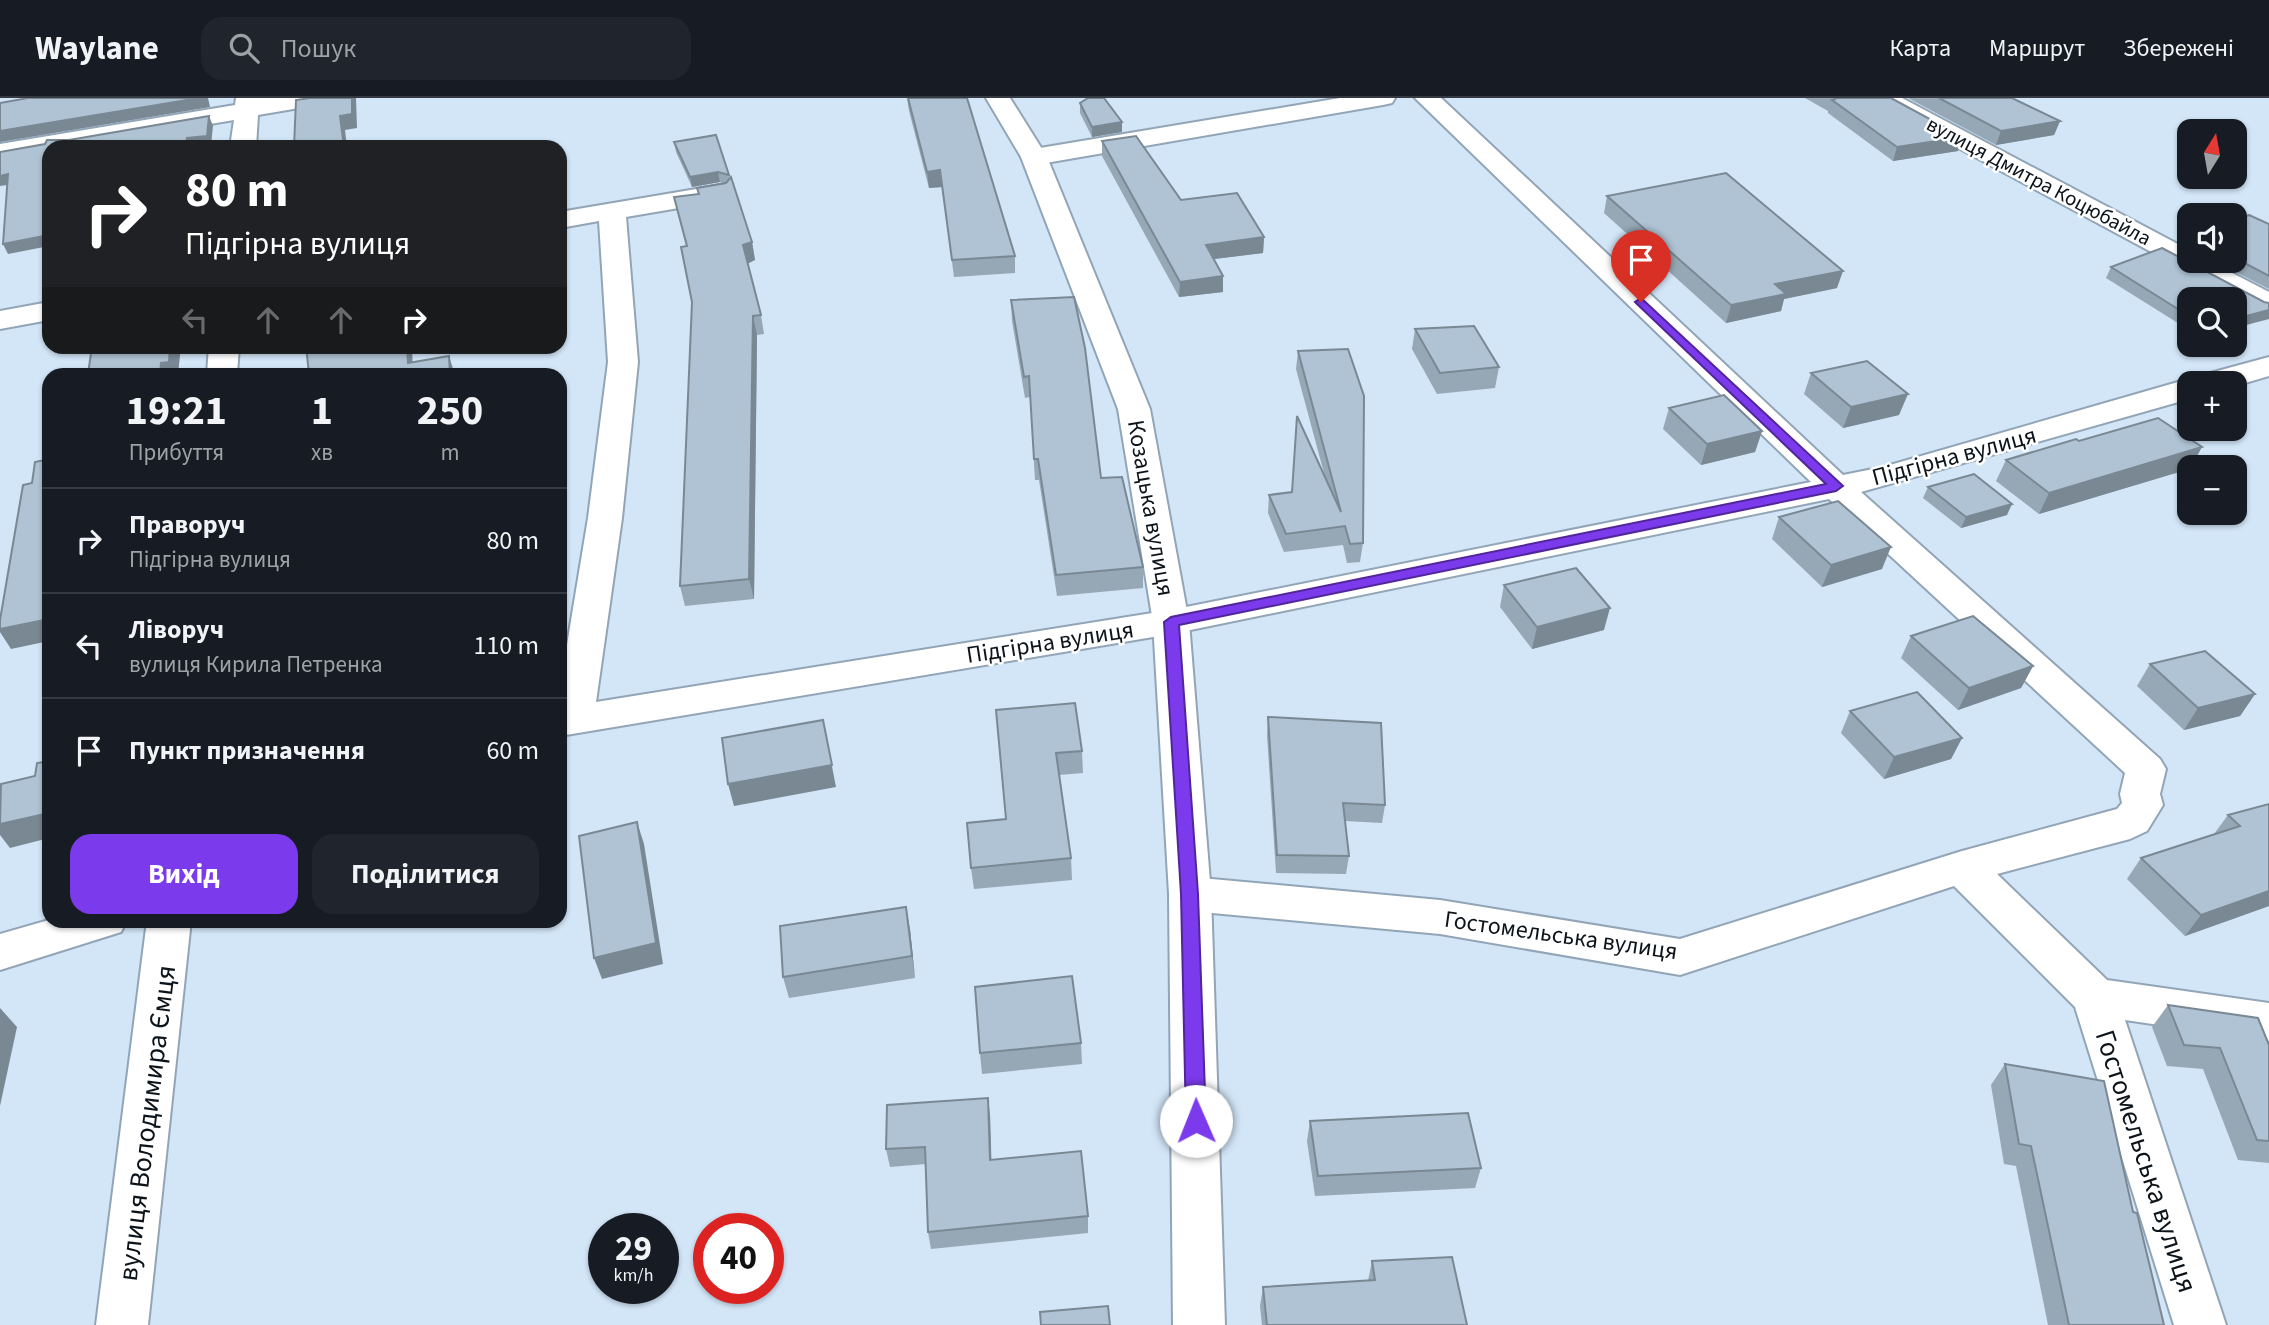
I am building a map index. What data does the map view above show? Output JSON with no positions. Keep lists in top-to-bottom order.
{
  "streets": {
    "street": [
      "вулиця Дмитра Коцюбайла",
      "Підгірна вулиця",
      "Козацька вулиця",
      "Гостомельська вулиця",
      "вулиця Володимира Ємця"
    ]
  },
  "crossings": [
    ["Підгірна вулиця", "Козацька вулиця"],
    ["Підгірна вулиця", "Гостомельська вулиця"],
    ["Козацька вулиця", "Гостомельська вулиця"]
  ],
  "north": "top",
  "page": {
    "header": "Waylane",
    "search": "Пошук",
    "nav": ["Карта", "Маршрут", "Збережені"],
    "map_buttons": ["+", "−"],
    "turn": ["80 m", "Підгірна вулиця"],
    "eta": [
      "19:21",
      "Прибуття",
      "1",
      "хв",
      "250",
      "m"
    ],
    "list": [
      {
        "name": "Праворуч",
        "note": "Підгірна вулиця",
        "value": "80 m"
      },
      {
        "name": "Ліворуч",
        "note": "вулиця Кирила Петренка",
        "value": "110 m"
      },
      {
        "name": "Пункт призначення",
        "value": "60 m"
      }
    ],
    "buttons": ["Вихід", "Поділитися"],
    "speed": "29 km/h",
    "limit": "40"
  }
}
